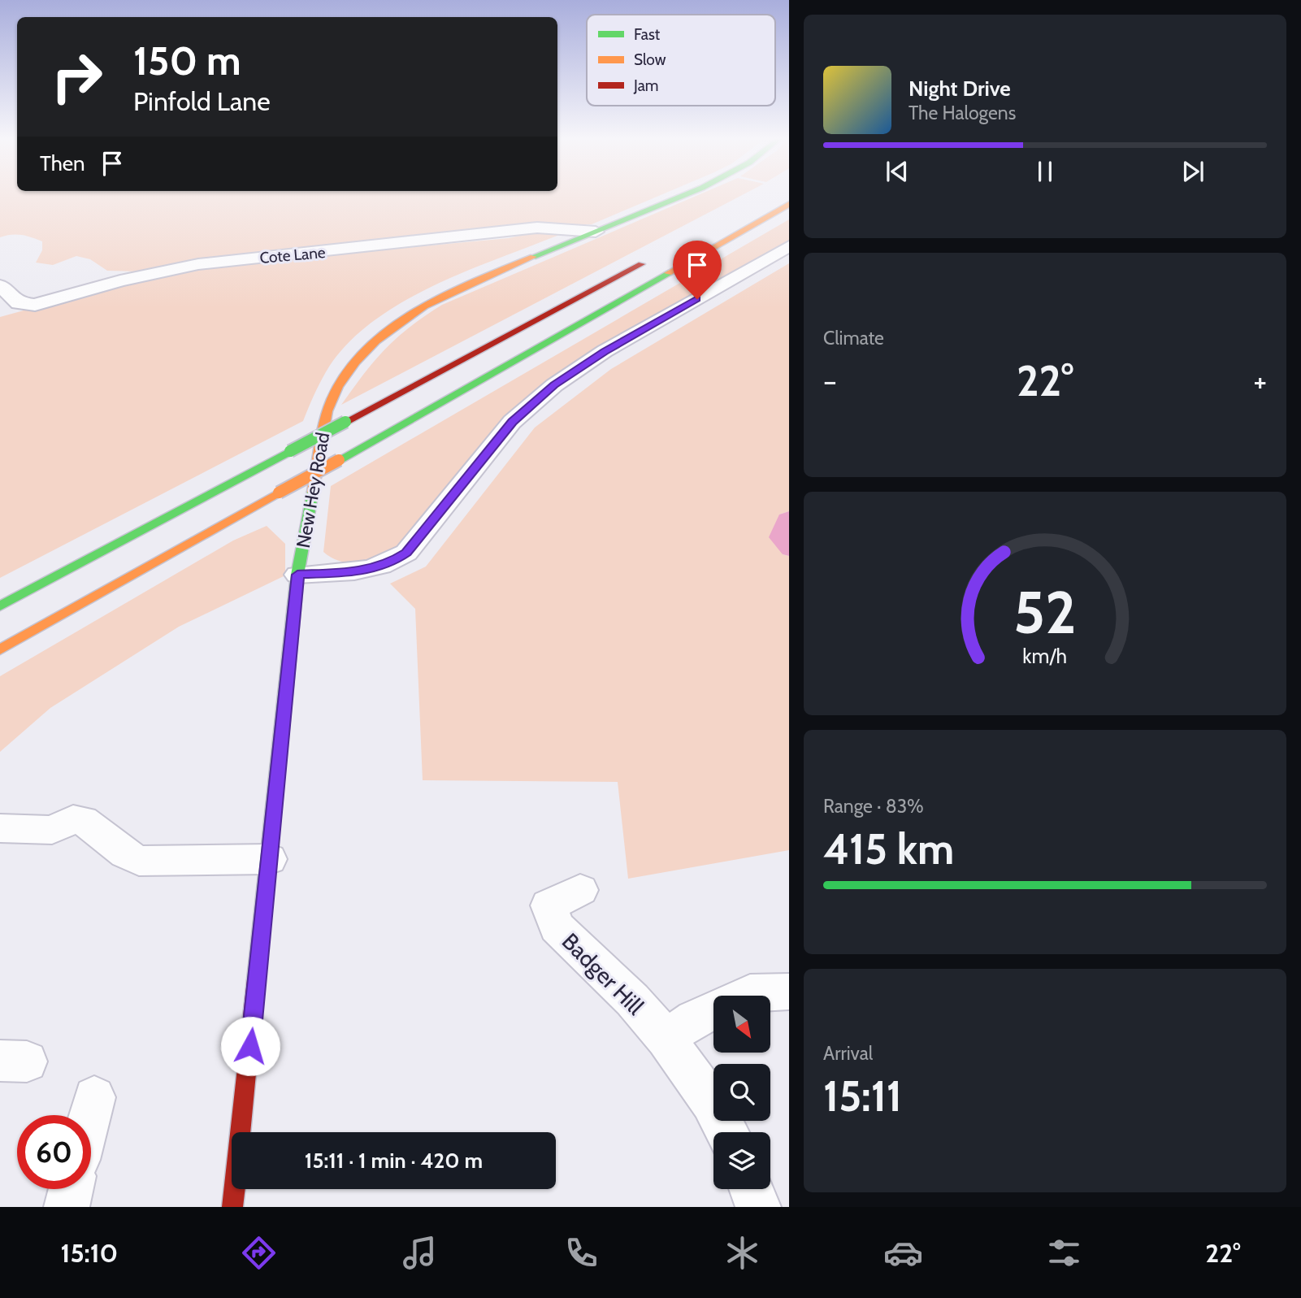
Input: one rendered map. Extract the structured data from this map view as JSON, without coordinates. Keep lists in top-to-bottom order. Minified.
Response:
{"streets":{"main road":["New Hey Road"],"street":["Cote Lane","Badger Hill"]},"crossings":[["Cote Lane","New Hey Road"]],"legend":["Fast","Slow","Jam"],"north":"bottom right","page":{"turn":["150 m","Pinfold Lane"],"song":["Night Drive","The Halogens"],"then":"Then","tile":["Climate",["Range · 83%","415 km"],["Arrival","15:11"]],"heat":["−","22°","+"],"limit":"60","trip":"15:11 · 1 min · 420 m","tabs":["15:10","22°"],"gauge":["52","km/h"]}}
